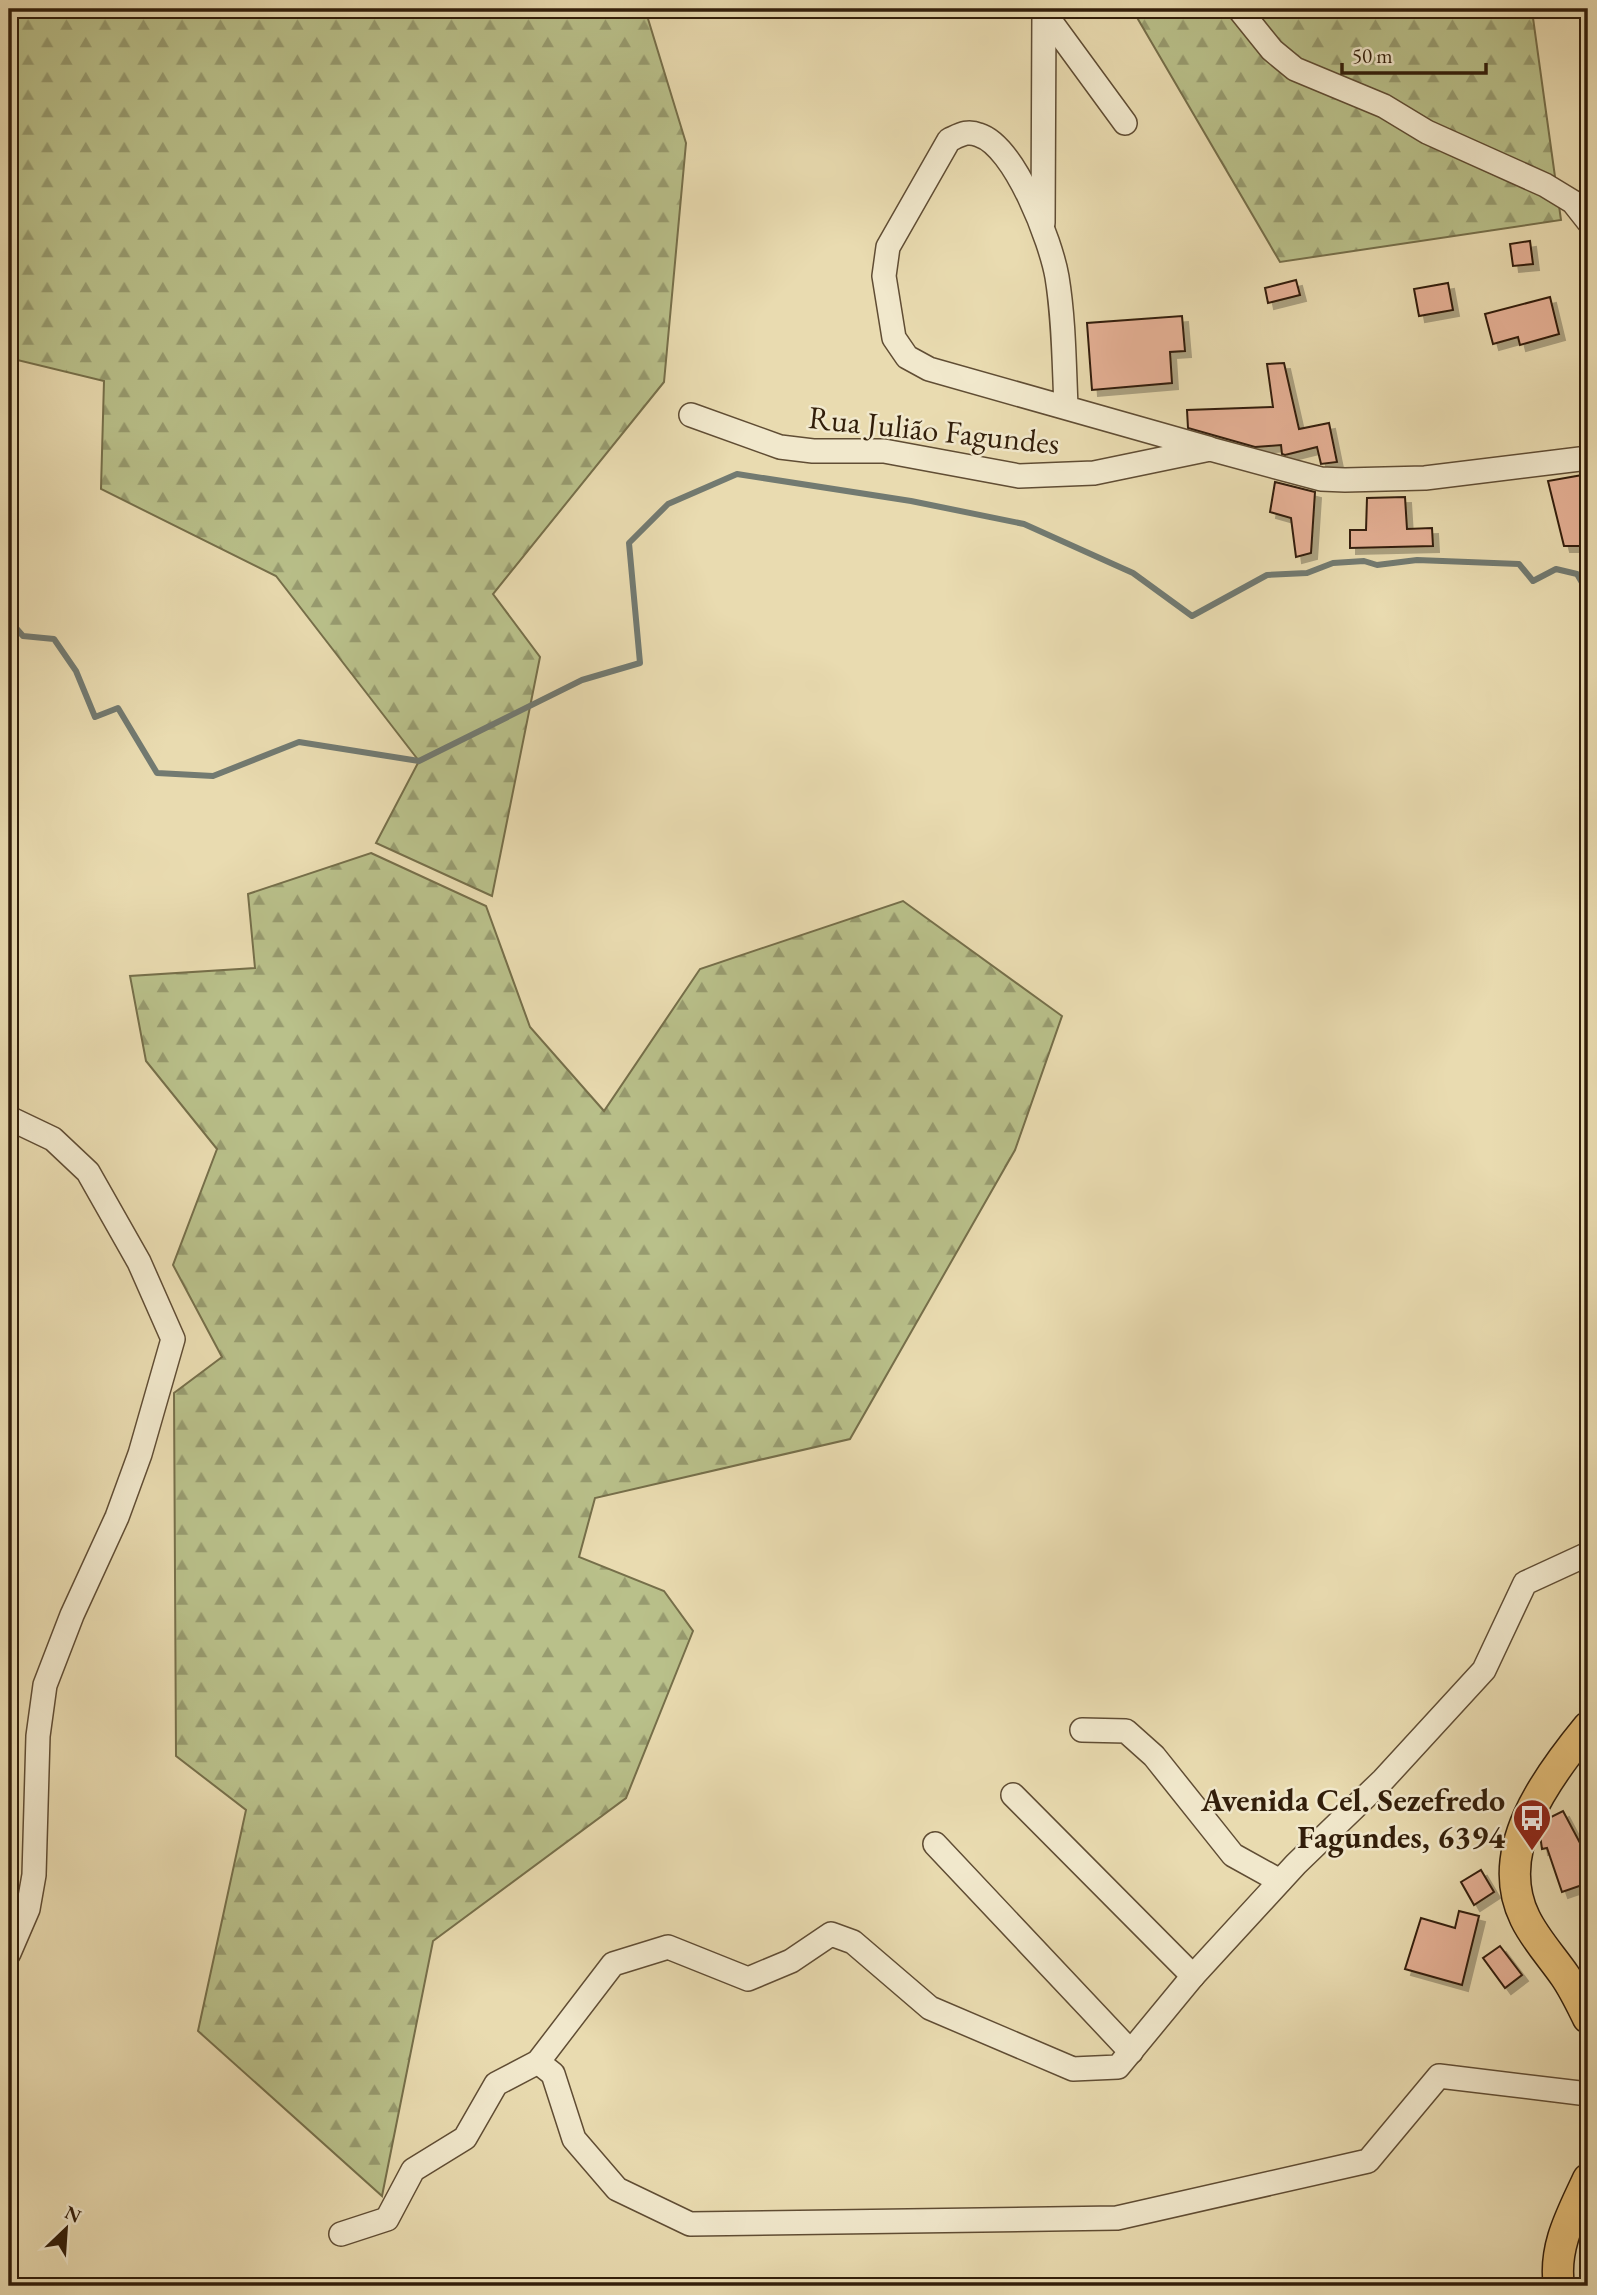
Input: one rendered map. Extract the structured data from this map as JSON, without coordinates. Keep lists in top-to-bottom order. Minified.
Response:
{"streets":{"street":["Rua Julião Fagundes"]},"places":{"bus stop":["Avenida Cel. Sezefredo Fagundes, 6394"]},"scale_bar":"50 m","north":"top right"}
